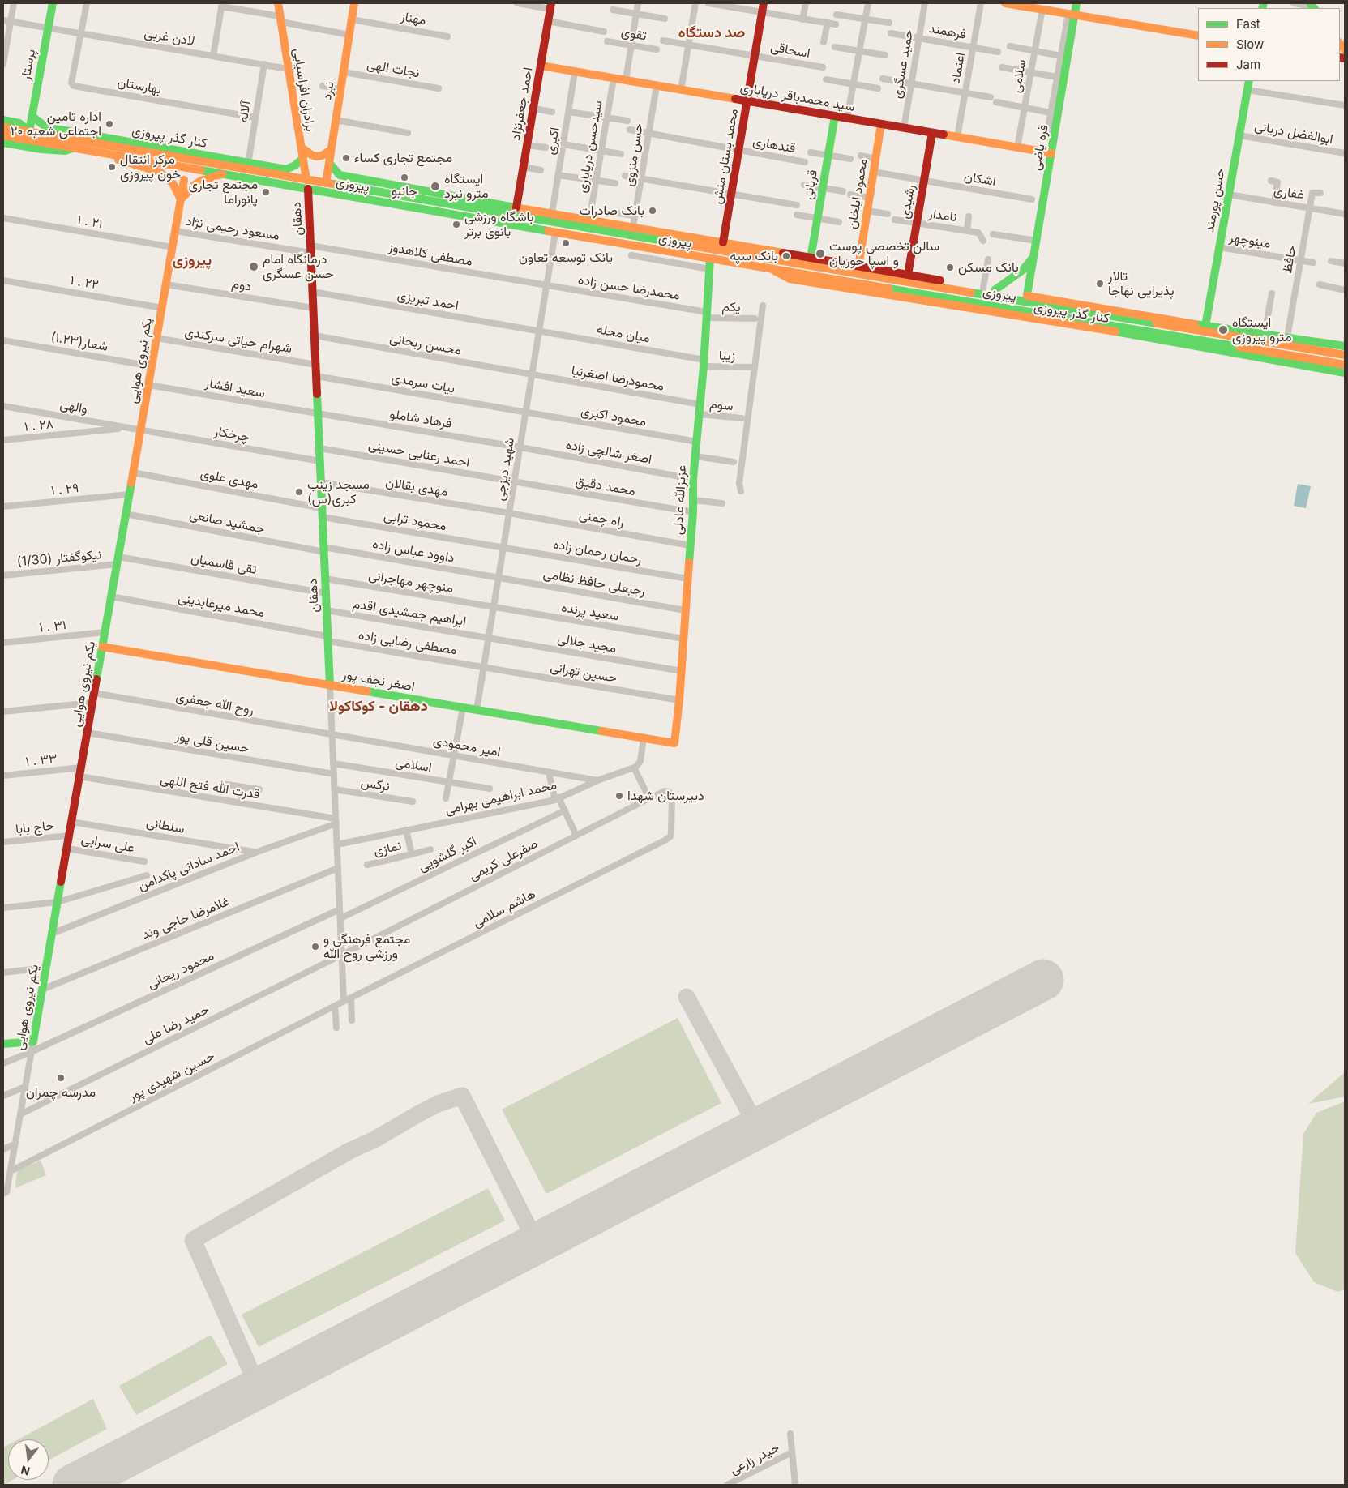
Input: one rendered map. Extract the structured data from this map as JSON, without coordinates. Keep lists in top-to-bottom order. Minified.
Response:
{"streets":{"main road":["پرستار","برادران افراسیابی","نبرد","سید محمدباقر دریاباری","احمد جعفرنژاد","کنار گذر پیروزی","قره یاضی","محمد بستان منش","پیروزی","قربانی","محمود ایلخان","حسن پورمند","رشیدی","دهقان","یکم نیروی هوایی","عزیزالله عادلی","اصغر نجف پور"],"street":["مهناز","فرهمند","تقوی","لادن غربی","اسحاقی","حمید عسگری","اعتماد","نجات الهی","سلامی","بهارستان","آلاله","ابوالفضل دریانی","اکبری","قندهاری","سیدحسن دریاباری","حسن منزوی","اشکان","غفاری","نامدار","۱ . ۲۱","مسعود رحیمی نژاد","مینوچهر","مصطفی کلاهدوز","حافظ","۱ . ۲۲","دوم","محمدرضا حسن زاده","احمد تبریزی","یکم","میان محله","شهرام حیاتی سرکندی","شعار(۱.۲۳)","محسن ریحانی","زیبا","محمودرضا اصغرنیا","بیات سرمدی","سعید افشار","سوم","والهی","محمود اکبری","فرهاد شاملو","۱ . ۲۸","چرخکار","اصغر شالچی زاده","احمد رعنایی حسینی","شهید دیزجی","مهدی علوی","محمد دقیق","مهدی بقالان","۱ . ۲۹","راه چمنی","محمود ترابی","جمشید صانعی","داوود عباس زاده","رحمان رحمان زاده","نیکوگفتار (1/30)","تقی قاسمیان","منوچهر مهاجرانی","رجبعلی حافظ نظامی","محمد میرعابدینی","سعید پرنده","ابراهیم جمشیدی اقدم","۱ . ۳۱","مصطفی رضایی زاده","مجید جلالی","حسین تهرانی","روح الله جعفری","حسین قلی پور","امیر محمودی","۱ . ۳۳","اسلامی","نرگس","قدرت الله فتح اللهی","محمد ابراهیمی بهرامی","سلطانی","حاج بابا","علی سرابی","نمازی","اکبر گلشویی","صفرعلی کریمی","احمد ساداتی پاکدامن","هاشم سلامی","غلامرضا حاجی وند","محمود ریحانی","حمید رضا علی","حسین شهیدی پور","حیدر زارعی"]},"crossings":[["مهناز","نبرد"],["فرهمند","حمید عسگری"],["فرهمند","اعتماد"],["لادن غربی","پرستار"],["لادن غربی","بهارستان"],["لادن غربی","برادران افراسیابی"],["لادن غربی","آلاله"],["اسحاقی","محمد بستان منش"],["حمید عسگری","سید محمدباقر دریاباری"],["پرستار","کنار گذر پیروزی"],["پرستار","پیروزی"],["اعتماد","سید محمدباقر دریاباری"],["نجات الهی","نبرد"],["سلامی","سید محمدباقر دریاباری"],["بهارستان","آلاله"],["برادران افراسیابی","کنار گذر پیروزی"],["برادران افراسیابی","پیروزی"],["برادران افراسیابی","دهقان"],["نبرد","پیروزی"],["سید محمدباقر دریاباری","احمد جعفرنژاد"],["سید محمدباقر دریاباری","اکبری"],["سید محمدباقر دریاباری","سیدحسن دریاباری"],["سید محمدباقر دریاباری","قره یاضی"],["سید محمدباقر دریاباری","حسن منزوی"],["سید محمدباقر دریاباری","محمد بستان منش"],["سید محمدباقر دریاباری","قربانی"],["سید محمدباقر دریاباری","محمود ایلخان"],["سید محمدباقر دریاباری","رشیدی"],["احمد جعفرنژاد","پیروزی"],["آلاله","کنار گذر پیروزی"],["ابوالفضل دریانی","حسن پورمند"],["کنار گذر پیروزی","پیروزی"],["قندهاری","حسن منزوی"],["قندهاری","محمد بستان منش"],["قره یاضی","پیروزی"],["اشکان","محمود ایلخان"],["اشکان","رشیدی"],["پیروزی","حسن پورمند"],["پیروزی","دهقان"],["پیروزی","حافظ"],["پیروزی","شهید دیزجی"],["پیروزی","عزیزالله عادلی"],["غفاری","حسن پورمند"],["غفاری","حافظ"],["حسن پورمند","مینوچهر"],["رشیدی","نامدار"],["دهقان","مسعود رحیمی نژاد"],["دهقان","مصطفی کلاهدوز"],["دهقان","دوم"],["دهقان","احمد تبریزی"],["دهقان","شهرام حیاتی سرکندی"],["دهقان","محسن ریحانی"],["دهقان","بیات سرمدی"],["دهقان","سعید افشار"],["دهقان","فرهاد شاملو"],["دهقان","چرخکار"],["دهقان","احمد رعنایی حسینی"],["دهقان","مهدی علوی"],["دهقان","مهدی بقالان"],["دهقان","محمود ترابی"],["دهقان","جمشید صانعی"],["دهقان","داوود عباس زاده"],["دهقان","تقی قاسمیان"],["دهقان","منوچهر مهاجرانی"],["دهقان","محمد میرعابدینی"],["دهقان","ابراهیم جمشیدی اقدم"],["دهقان","مصطفی رضایی زاده"],["دهقان","اصغر نجف پور"],["دهقان","روح الله جعفری"],["دهقان","حسین قلی پور"],["دهقان","امیر محمودی"],["دهقان","اسلامی"],["دهقان","نرگس"],["دهقان","قدرت الله فتح اللهی"],["دهقان","محمد ابراهیمی بهرامی"],["دهقان","اکبر گلشویی"],["دهقان","صفرعلی کریمی"],["دهقان","احمد ساداتی پاکدامن"],["دهقان","هاشم سلامی"],["دهقان","غلامرضا حاجی وند"],["دهقان","محمود ریحانی"],["دهقان","حمید رضا علی"],["دهقان","حسین شهیدی پور"],["۱ . ۲۱","یکم نیروی هوایی"],["مسعود رحیمی نژاد","مصطفی کلاهدوز"],["مسعود رحیمی نژاد","یکم نیروی هوایی"],["مینوچهر","حافظ"],["مصطفی کلاهدوز","محمدرضا حسن زاده"],["مصطفی کلاهدوز","شهید دیزجی"],["۱ . ۲۲","یکم نیروی هوایی"],["دوم","یکم نیروی هوایی"],["محمدرضا حسن زاده","یکم"],["محمدرضا حسن زاده","شهید دیزجی"],["محمدرضا حسن زاده","عزیزالله عادلی"],["احمد تبریزی","میان محله"],["احمد تبریزی","شهید دیزجی"],["یکم","عزیزالله عادلی"],["میان محله","زیبا"],["میان محله","شهید دیزجی"],["میان محله","عزیزالله عادلی"],["شهرام حیاتی سرکندی","یکم نیروی هوایی"],["شعار(۱.۲۳)","یکم نیروی هوایی"],["محسن ریحانی","محمودرضا اصغرنیا"],["محسن ریحانی","شهید دیزجی"],["زیبا","عزیزالله عادلی"],["یکم نیروی هوایی","سعید افشار"],["یکم نیروی هوایی","والهی"],["یکم نیروی هوایی","چرخکار"],["یکم نیروی هوایی","مهدی علوی"],["یکم نیروی هوایی","۱ . ۲۹"],["یکم نیروی هوایی","جمشید صانعی"],["یکم نیروی هوایی","نیکوگفتار (1/30)"],["یکم نیروی هوایی","تقی قاسمیان"],["یکم نیروی هوایی","محمد میرعابدینی"],["یکم نیروی هوایی","۱ . ۳۱"],["یکم نیروی هوایی","اصغر نجف پور"],["یکم نیروی هوایی","روح الله جعفری"],["یکم نیروی هوایی","حسین قلی پور"],["یکم نیروی هوایی","۱ . ۳۳"],["یکم نیروی هوایی","قدرت الله فتح اللهی"],["یکم نیروی هوایی","سلطانی"],["یکم نیروی هوایی","حاج بابا"],["یکم نیروی هوایی","علی سرابی"],["یکم نیروی هوایی","احمد ساداتی پاکدامن"],["یکم نیروی هوایی","غلامرضا حاجی وند"],["یکم نیروی هوایی","محمود ریحانی"],["یکم نیروی هوایی","حمید رضا علی"],["یکم نیروی هوایی","حسین شهیدی پور"],["محمودرضا اصغرنیا","شهید دیزجی"],["محمودرضا اصغرنیا","عزیزالله عادلی"],["بیات سرمدی","محمود اکبری"],["بیات سرمدی","شهید دیزجی"],["سعید افشار","فرهاد شاملو"],["سوم","عزیزالله عادلی"],["والهی","۱ . ۲۸"],["والهی","چرخکار"],["محمود اکبری","شهید دیزجی"],["محمود اکبری","عزیزالله عادلی"],["فرهاد شاملو","اصغر شالچی زاده"],["فرهاد شاملو","شهید دیزجی"],["اصغر شالچی زاده","شهید دیزجی"],["اصغر شالچی زاده","عزیزالله عادلی"],["احمد رعنایی حسینی","شهید دیزجی"],["احمد رعنایی حسینی","محمد دقیق"],["شهید دیزجی","محمد دقیق"],["شهید دیزجی","مهدی بقالان"],["شهید دیزجی","راه چمنی"],["شهید دیزجی","محمود ترابی"],["شهید دیزجی","داوود عباس زاده"],["شهید دیزجی","رحمان رحمان زاده"],["شهید دیزجی","منوچهر مهاجرانی"],["شهید دیزجی","رجبعلی حافظ نظامی"],["شهید دیزجی","سعید پرنده"],["شهید دیزجی","ابراهیم جمشیدی اقدم"],["شهید دیزجی","مصطفی رضایی زاده"],["شهید دیزجی","مجید جلالی"],["شهید دیزجی","حسین تهرانی"],["شهید دیزجی","اصغر نجف پور"],["محمد دقیق","عزیزالله عادلی"],["مهدی بقالان","راه چمنی"],["عزیزالله عادلی","راه چمنی"],["عزیزالله عادلی","رحمان رحمان زاده"],["عزیزالله عادلی","رجبعلی حافظ نظامی"],["عزیزالله عادلی","سعید پرنده"],["عزیزالله عادلی","مجید جلالی"],["عزیزالله عادلی","حسین تهرانی"],["عزیزالله عادلی","اصغر نجف پور"],["محمود ترابی","رحمان رحمان زاده"],["جمشید صانعی","داوود عباس زاده"],["داوود عباس زاده","رجبعلی حافظ نظامی"],["نیکوگفتار (1/30)","تقی قاسمیان"],["منوچهر مهاجرانی","سعید پرنده"],["محمد میرعابدینی","مصطفی رضایی زاده"],["ابراهیم جمشیدی اقدم","مجید جلالی"],["مصطفی رضایی زاده","حسین تهرانی"],["روح الله جعفری","امیر محمودی"],["امیر محمودی","محمد ابراهیمی بهرامی"],["قدرت الله فتح اللهی","احمد ساداتی پاکدامن"],["محمد ابراهیمی بهرامی","نمازی"],["سلطانی","احمد ساداتی پاکدامن"],["صفرعلی کریمی","هاشم سلامی"],["صفرعلی کریمی","حمید رضا علی"],["هاشم سلامی","حسین شهیدی پور"]],"districts":["صد دستگاه","پیروزی","دهقان - کوکاکولا"],"places":["اداره تامین اجتماعی شعبه ۲۰","مجتمع تجاری کساء","مرکز انتقال خون پیروزی","جانبو","ایستگاه مترو نبرد","مجتمع تجاری پانوراما","بانک صادرات","باشگاه ورزشی بانوی برتر","بانک توسعه تعاون","سالن تخصصی پوست و اسپا حوریان","بانک سپه","درمانگاه امام حسن عسگری","بانک مسکن","تالار پذیرایی نهاجا","ایستگاه مترو پیروزی","مسجد زینب کبری(س)","دبیرستان شهدا","مجتمع فرهنگی و ورزشی روح الله","مدرسه چمران"],"legend":["Fast","Slow","Jam"],"north":"bottom"}
